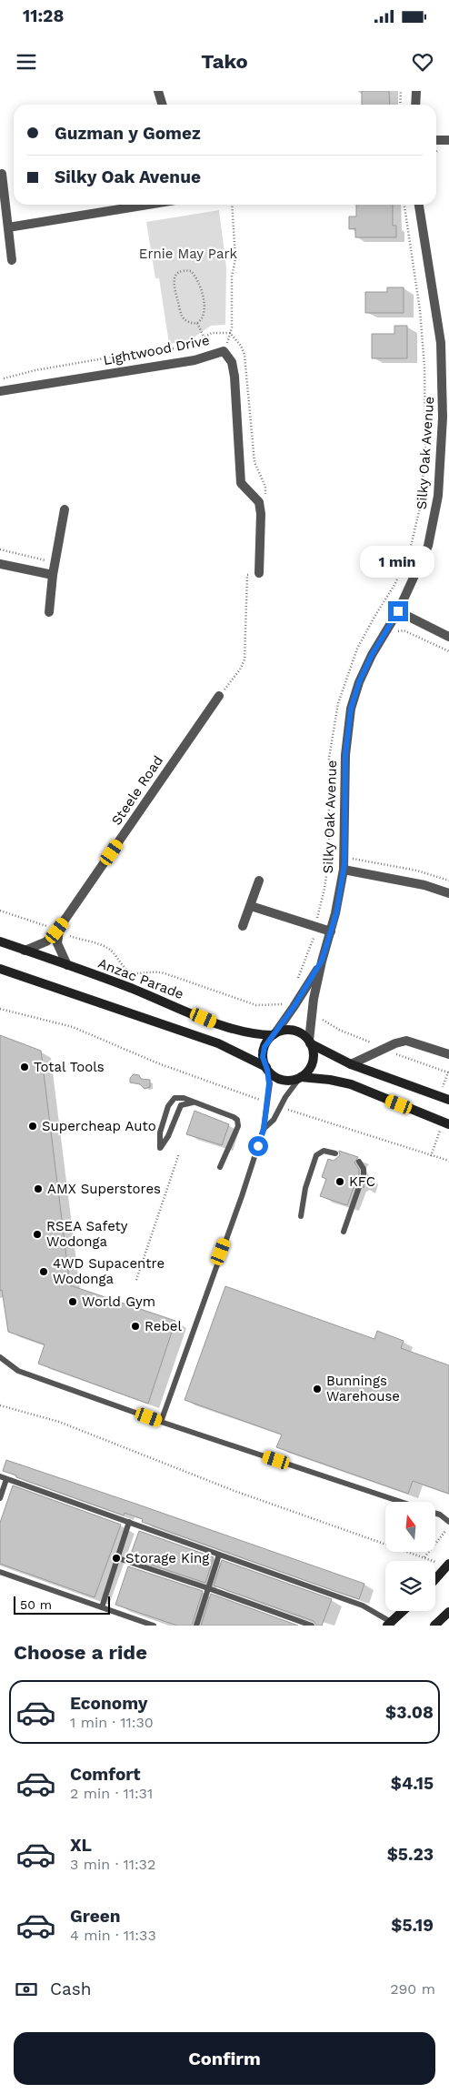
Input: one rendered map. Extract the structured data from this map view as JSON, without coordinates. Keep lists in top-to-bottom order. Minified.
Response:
{"streets":{"main road":["Anzac Parade"],"street":["Lightwood Drive","Silky Oak Avenue","Steele Road"]},"crossings":[["Silky Oak Avenue","Anzac Parade"],["Steele Road","Anzac Parade"]],"parks":["Ernie May Park"],"places":["Total Tools","Supercheap Auto","KFC","AMX Superstores","RSEA Safety Wodonga","4WD Supacentre Wodonga","World Gym","Rebel","Bunnings Warehouse","Storage King"],"scale_bar":"50 m","north":"top","page":{"status":"11:28","header":"Tako","banner":["Guzman y Gomez","Silky Oak Avenue"],"bubble":"1 min","scale":"50 m","heading":"Choose a ride","list":[{"name":"Economy","note":"1 min · 11:30","value":"$3.08"},{"name":"Comfort","note":"2 min · 11:31","value":"$4.15"},{"name":"XL","note":"3 min · 11:32","value":"$5.23"},{"name":"Green","note":"4 min · 11:33","value":"$5.19"}],"pay":["Cash","290 m"],"buttons":"Confirm"}}
